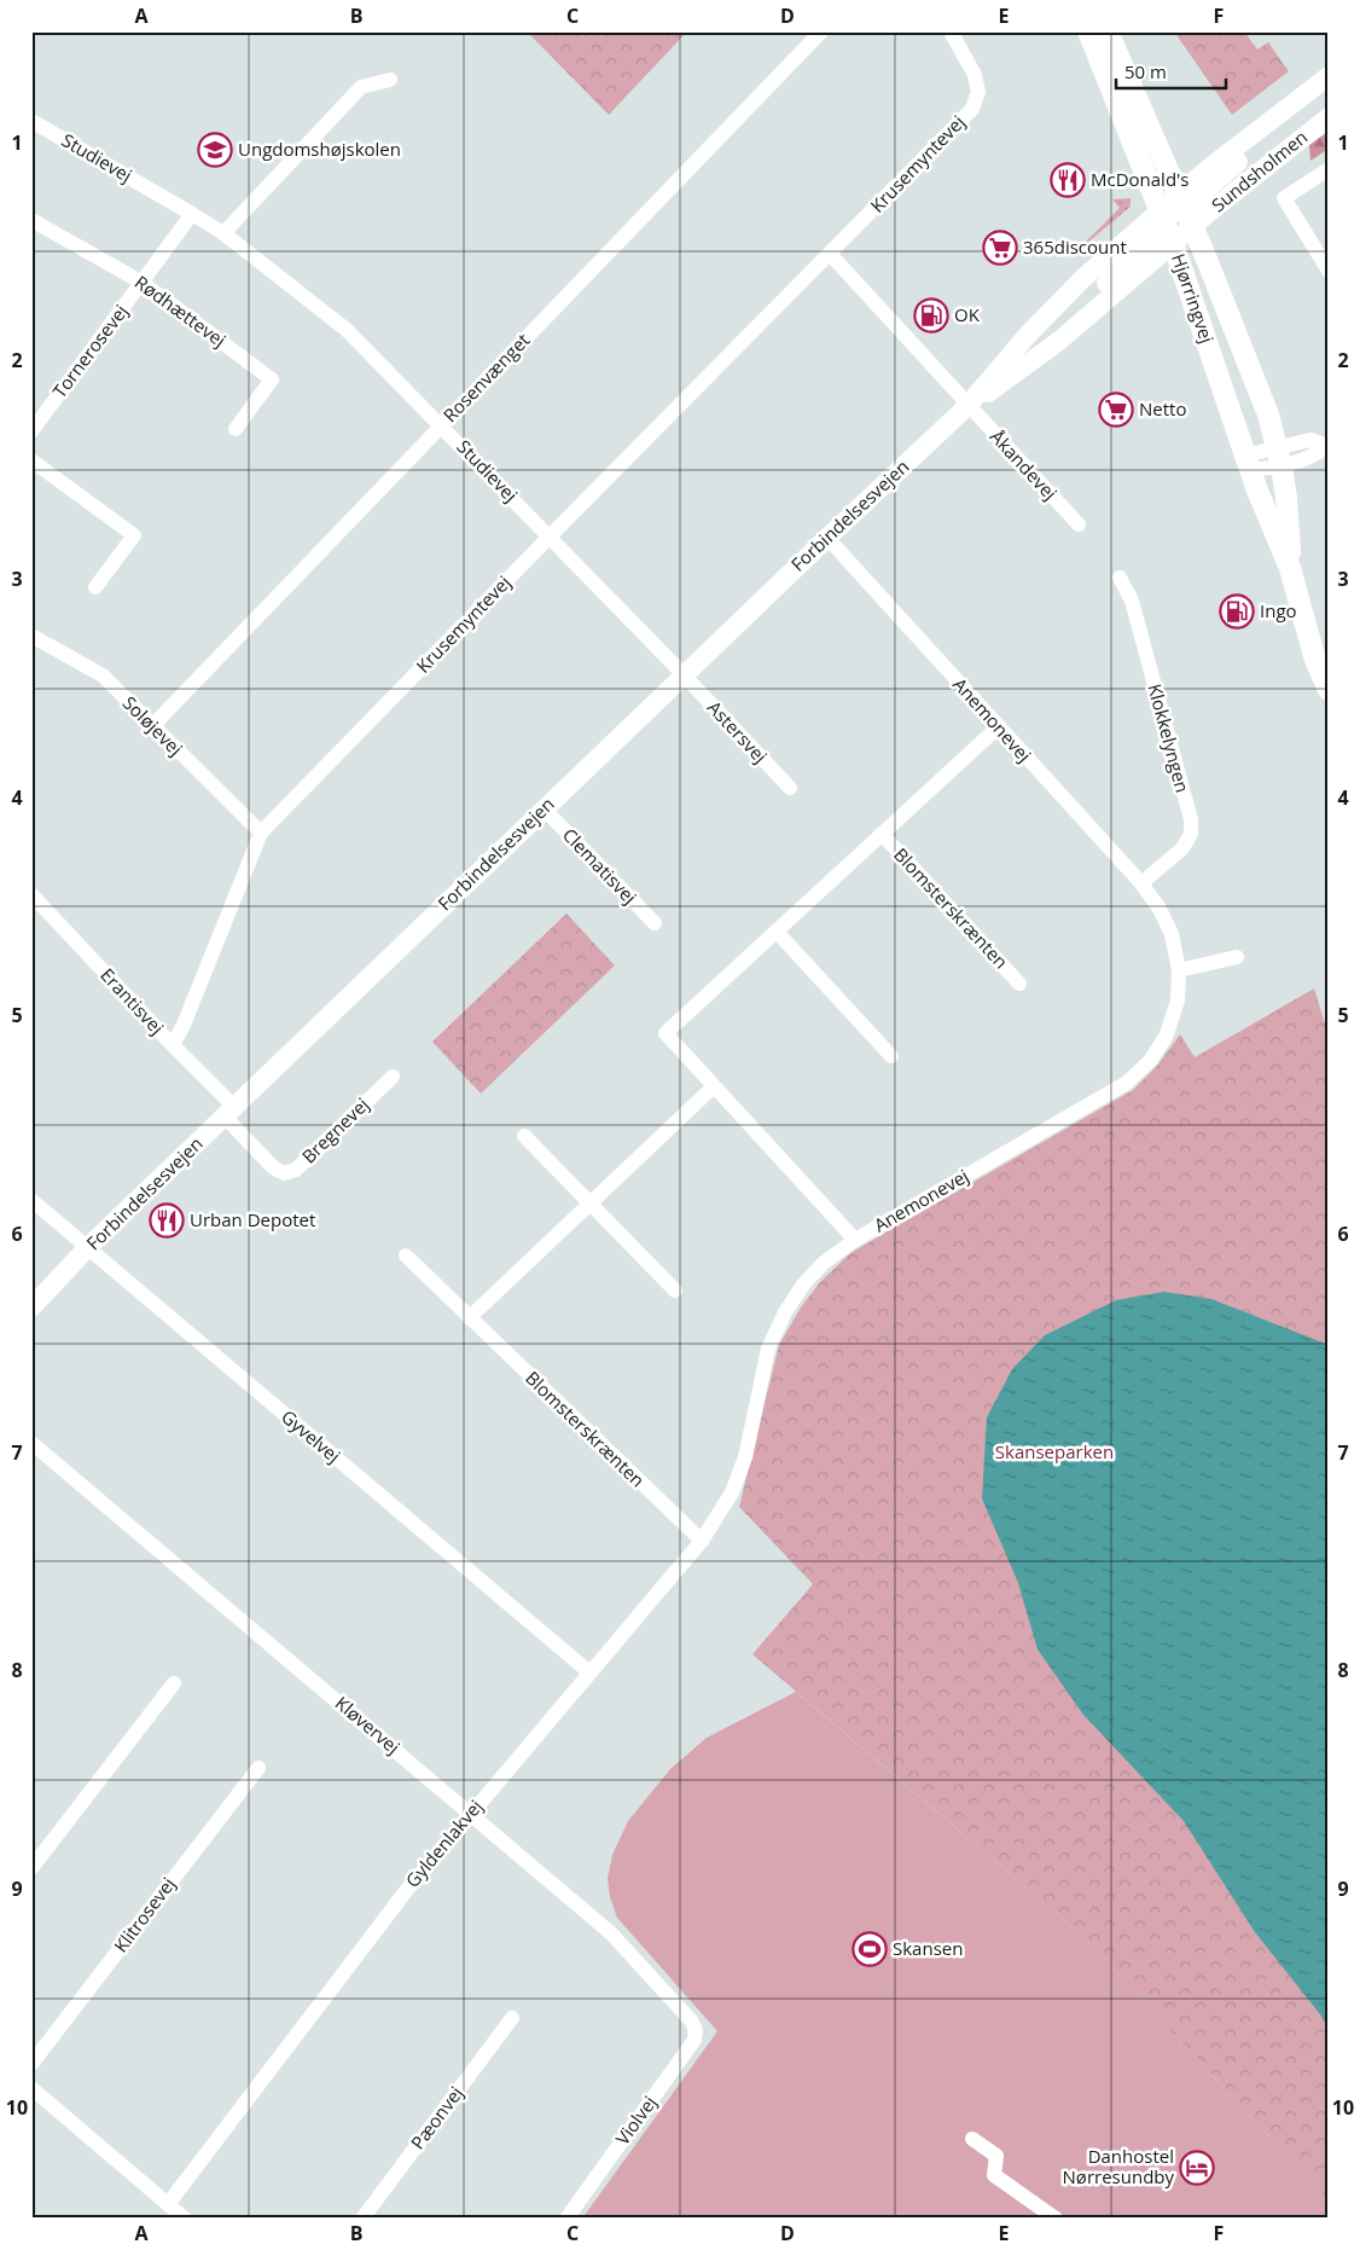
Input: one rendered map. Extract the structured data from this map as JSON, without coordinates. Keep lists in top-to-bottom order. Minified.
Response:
{"streets":{"main road":["Hjørringvej"],"street":["Studievej","Krusemyntevej","Sundsholmen","Rødhættevej","Tornerosevej","Rosenvænget","Åkandevej","Forbindelsesvejen","Anemonevej","Soløjevej","Astersvej","Klokkelyngen","Clematisvej","Blomsterskrænten","Erantisvej","Bregnevej","Gyvelvej","Kløvervej","Gyldenlakvej","Klitrosevej","Pæonvej","Violvej"]},"crossings":[["Studievej","Krusemyntevej"],["Studievej","Tornerosevej"],["Studievej","Rosenvænget"],["Studievej","Forbindelsesvejen"],["Studievej","Astersvej"],["Krusemyntevej","Soløjevej"],["Krusemyntevej","Erantisvej"],["Sundsholmen","Hjørringvej"],["Sundsholmen","Forbindelsesvejen"],["Hjørringvej","Forbindelsesvejen"],["Rødhættevej","Tornerosevej"],["Rosenvænget","Soløjevej"],["Åkandevej","Forbindelsesvejen"],["Forbindelsesvejen","Anemonevej"],["Forbindelsesvejen","Astersvej"],["Forbindelsesvejen","Clematisvej"],["Forbindelsesvejen","Erantisvej"],["Forbindelsesvejen","Bregnevej"],["Forbindelsesvejen","Gyvelvej"],["Anemonevej","Klokkelyngen"],["Anemonevej","Blomsterskrænten"],["Anemonevej","Gyldenlakvej"],["Blomsterskrænten","Gyldenlakvej"],["Erantisvej","Bregnevej"],["Gyvelvej","Gyldenlakvej"],["Kløvervej","Gyldenlakvej"],["Kløvervej","Violvej"]],"parks":["Skanseparken"],"places":{"school or university":["Ungdomshøjskolen"],"restaurant":["McDonald's","Urban Depotet"],"supermarket":["365discount","Netto"],"fuel station":["OK","Ingo"],"sports":["Skansen"],"hotel":["Danhostel Nørresundby"]},"scale_bar":"50 m","grid":{"columns":["A","B","C","D","E","F"],"rows":["1","2","3","4","5","6","7","8","9","10"]}}
